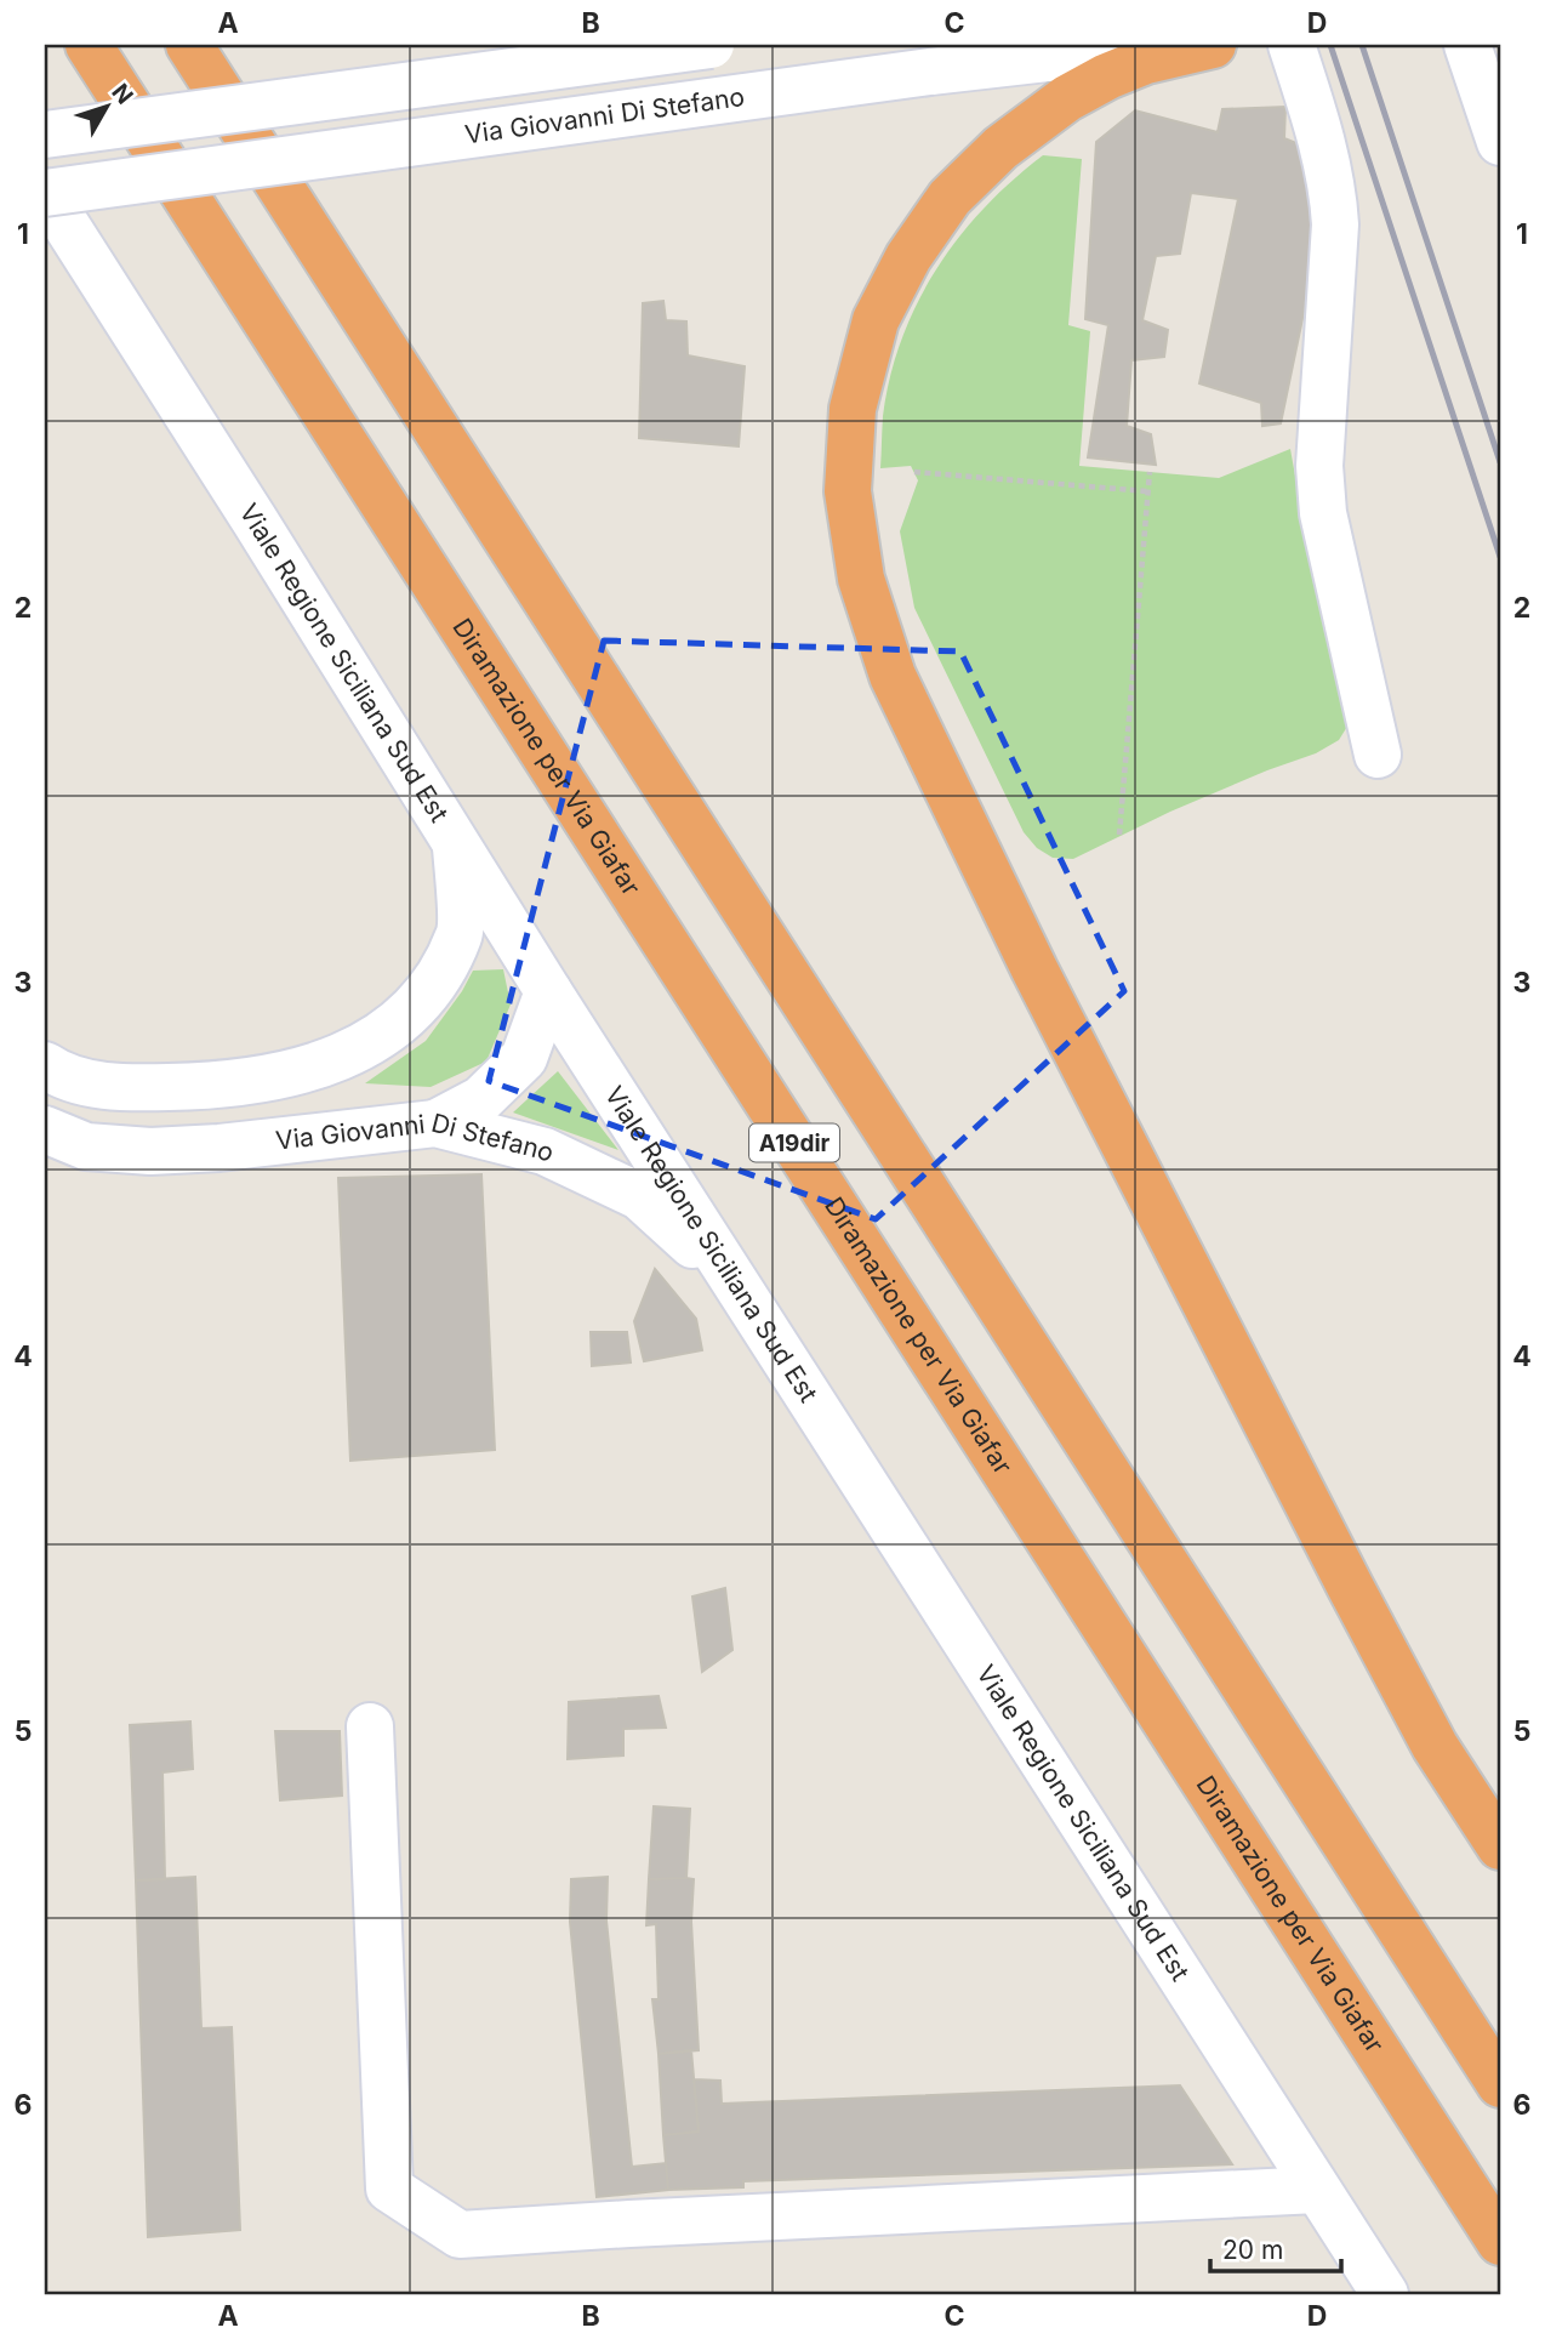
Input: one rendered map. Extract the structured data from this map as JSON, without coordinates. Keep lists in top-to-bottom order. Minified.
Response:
{"streets":{"highway":["Diramazione per Via Giafar","A19dir"],"street":["Via Giovanni Di Stefano","Viale Regione Siciliana Sud Est"]},"crossings":[["Via Giovanni Di Stefano","Viale Regione Siciliana Sud Est"]],"scale_bar":"20 m","north":"top right","grid":{"columns":["A","B","C","D"],"rows":["1","2","3","4","5","6"]}}
